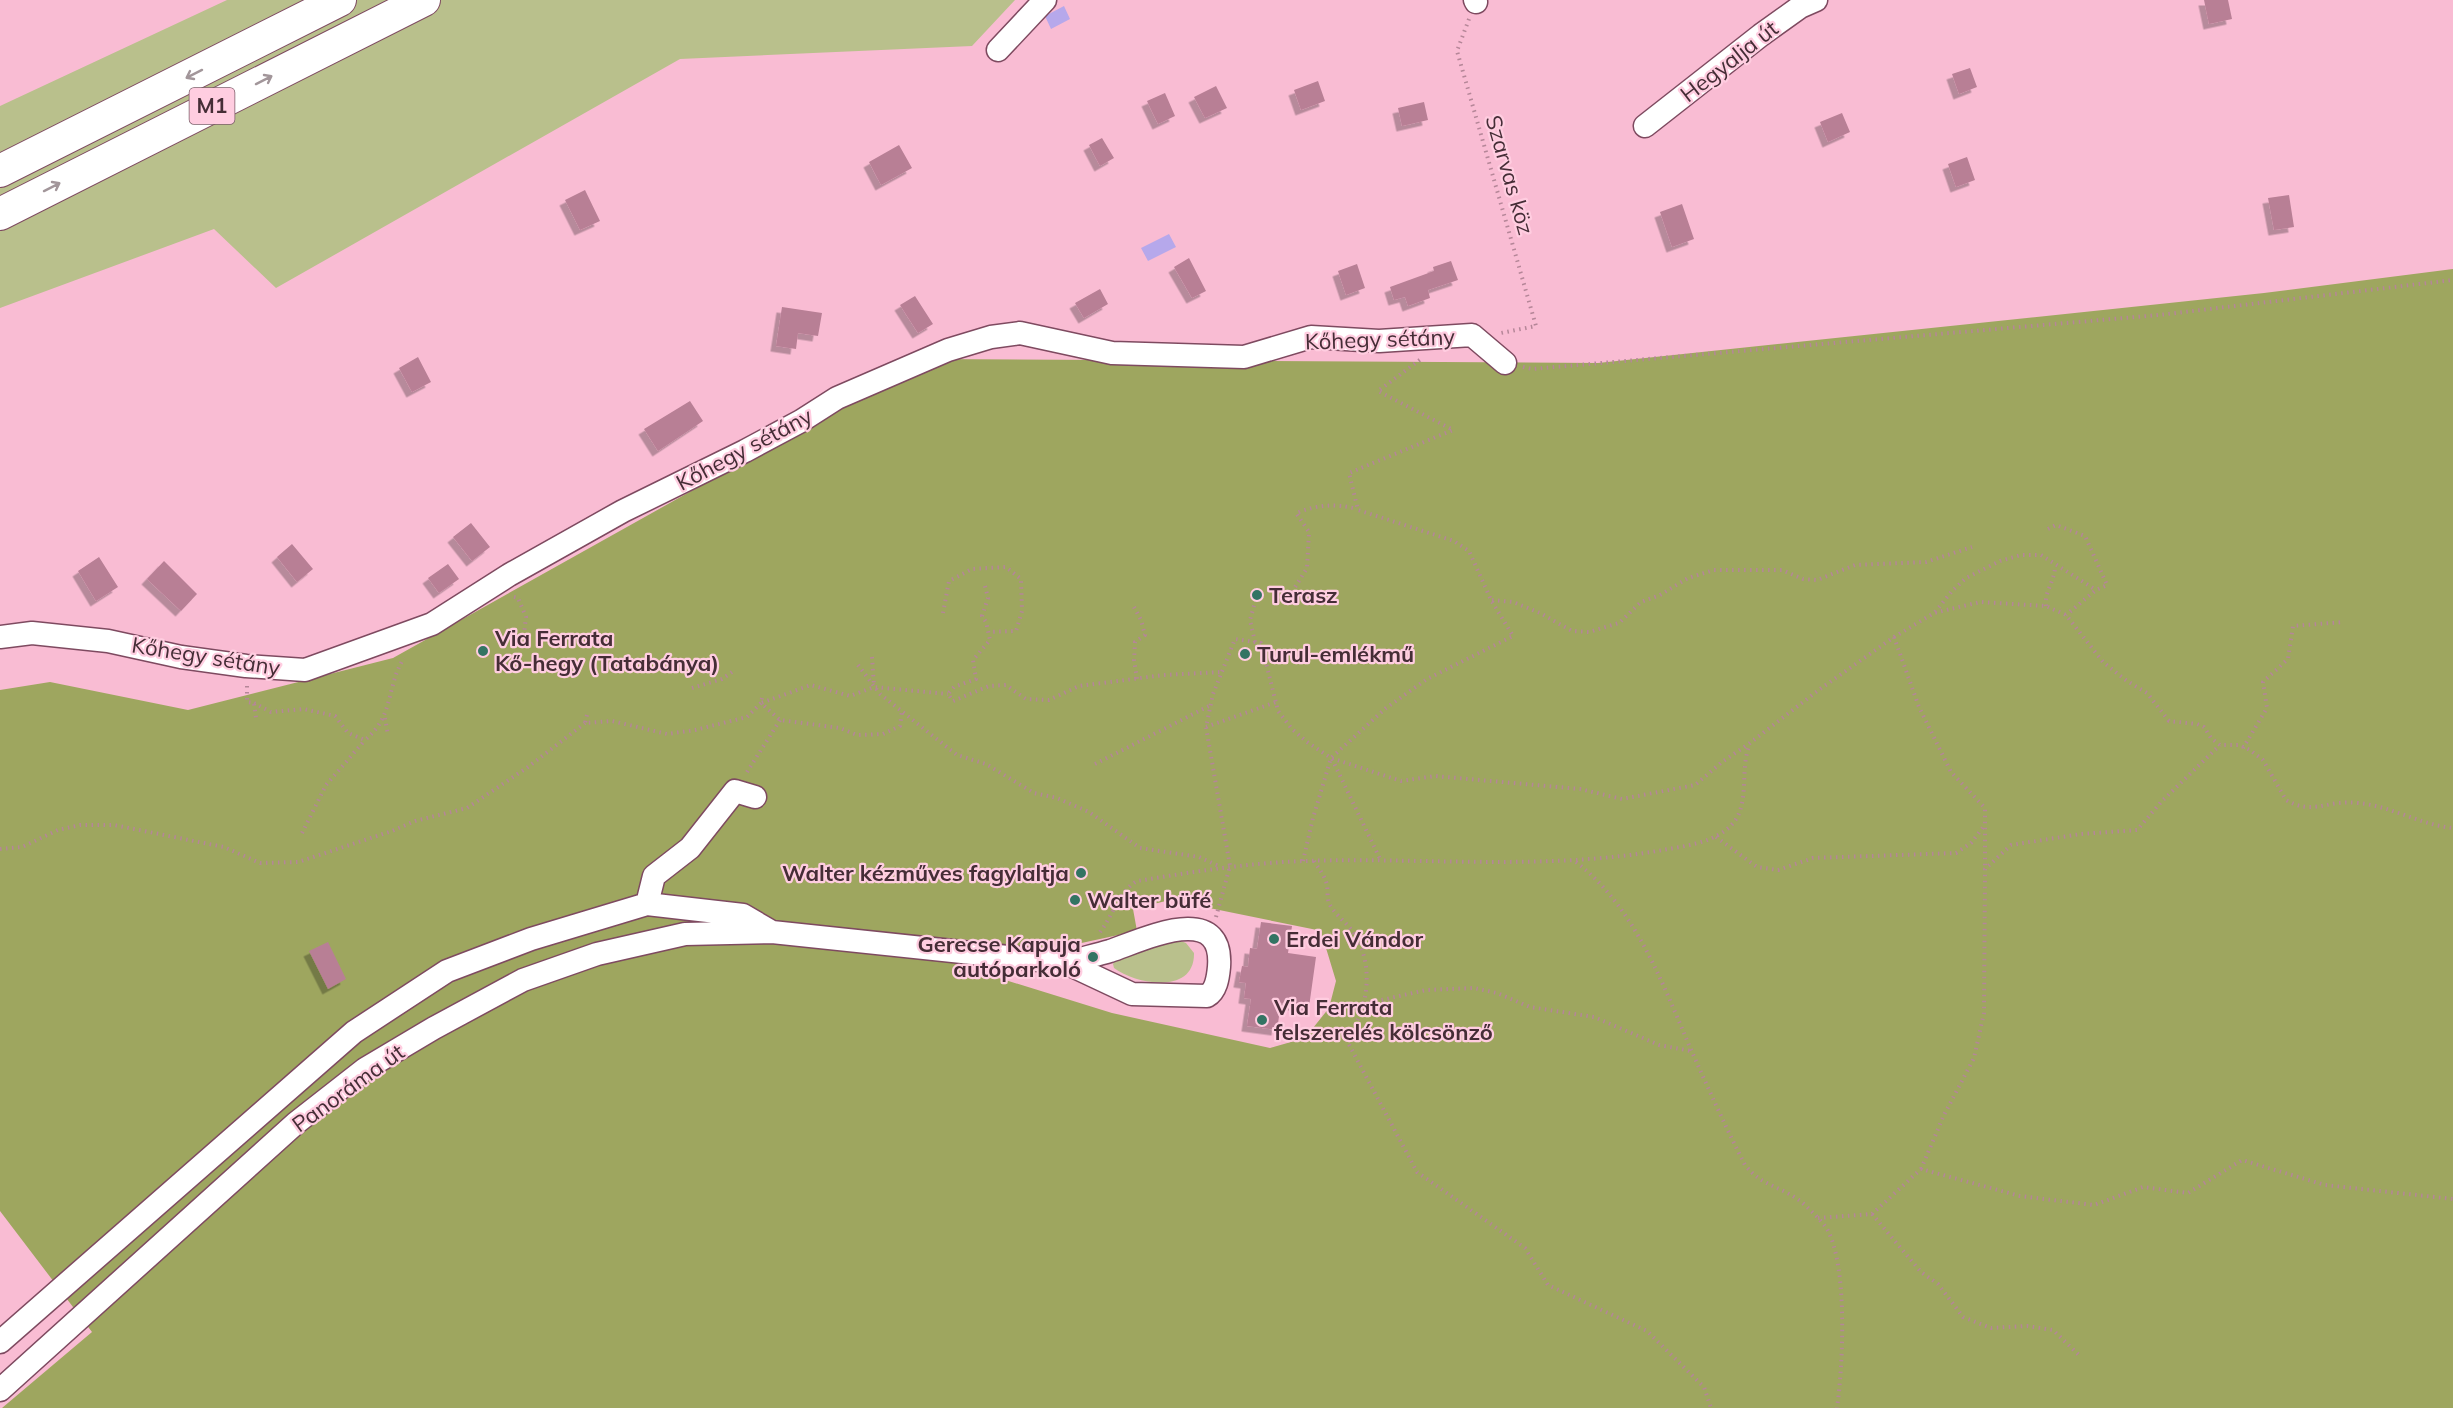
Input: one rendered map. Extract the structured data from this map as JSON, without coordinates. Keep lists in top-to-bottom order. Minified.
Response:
{"streets":{"highway":["M1"],"street":["Hegyalja út","Kőhegy sétány","Panoráma út"],"path":["Szarvas köz"]},"places":["Terasz","Via Ferrata Kő-hegy (Tatabánya)","Turul-emlékmű","Walter kézműves fagylaltja","Walter büfé","Erdei Vándor","Gerecse Kapuja autóparkoló","Via Ferrata felszerelés kölcsönző"]}
